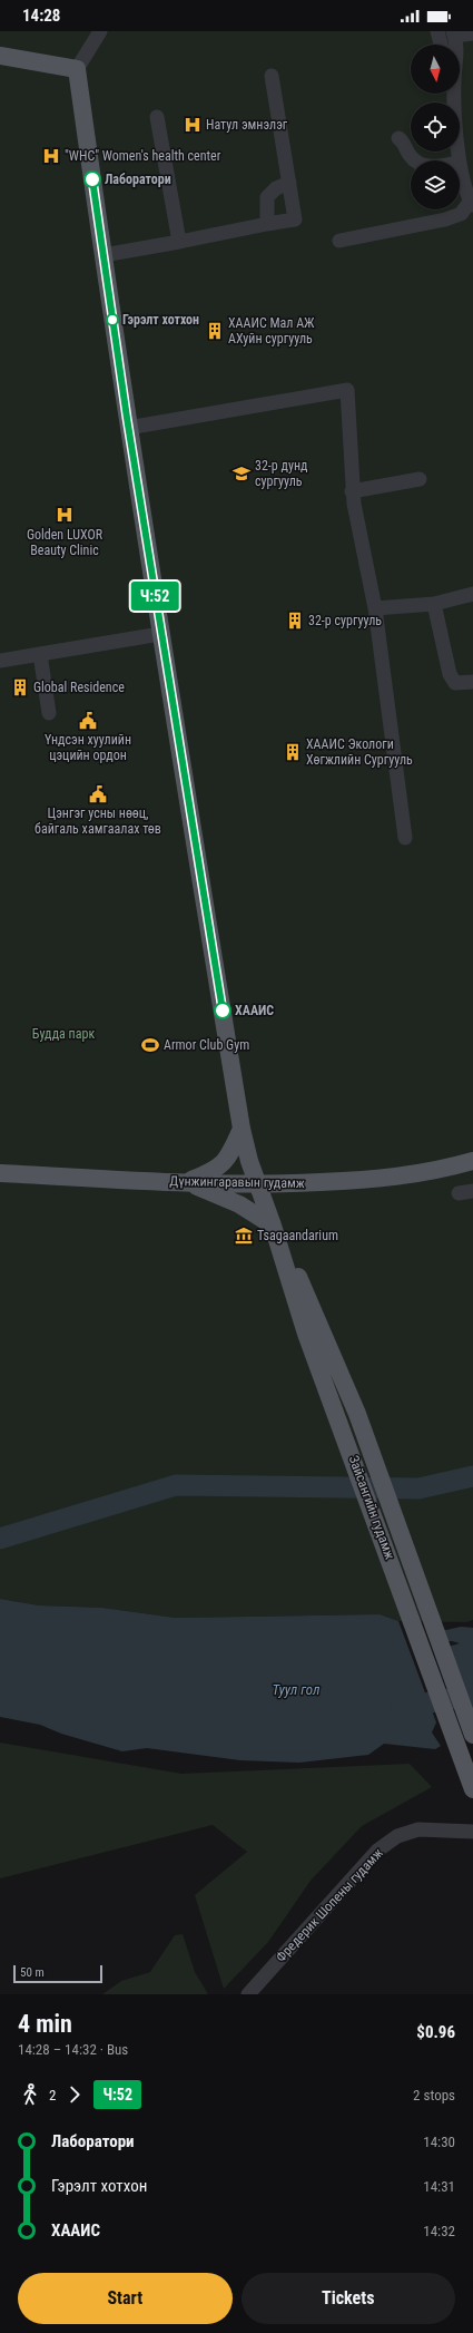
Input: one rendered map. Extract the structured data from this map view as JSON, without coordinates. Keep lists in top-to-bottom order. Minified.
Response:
{"streets":{"main road":["Дүнжингаравын гудамж","Зайсангийн гудамж"],"street":["Фредерик Шопены гудамж"]},"crossings":[["Дүнжингаравын гудамж","Зайсангийн гудамж"]],"water":["Туул гол"],"parks":["Будда парк"],"places":{"hospital":["Натул эмнэлэг","\"WHC\" Women's health center","Golden LUXOR Beauty Clinic"],"other":["Лаборатори","Гэрэлт хотхон","ХААИС"],"building":["ХААИС Мал АЖ АХуйн сургууль","32-р сургууль","Global Residence","ХААИС Экологи Хөгжлийн Сургууль"],"school or university":["32-р дунд сургууль"],"public building":["Үндсэн хуулийн цэцийн ордон","Цэнгэг усны нөөц, байгаль хамгаалах төв"],"sports":["Armor Club Gym"],"museum":["Tsagaandarium"]},"lines":["bus line Ч:52"],"scale_bar":"50 m","north":"bottom","page":{"status":"14:28","on_map":"Ч:52","scale":"50 m","heading":["4 min","14:28 – 14:32 · Bus","$0.96"],"legs":["2","Ч:52","2 stops"],"list":[{"name":"Лаборатори","value":"14:30"},{"name":"Гэрэлт хотхон","value":"14:31"},{"name":"ХААИС","value":"14:32"}],"buttons":["Start","Tickets"]}}
